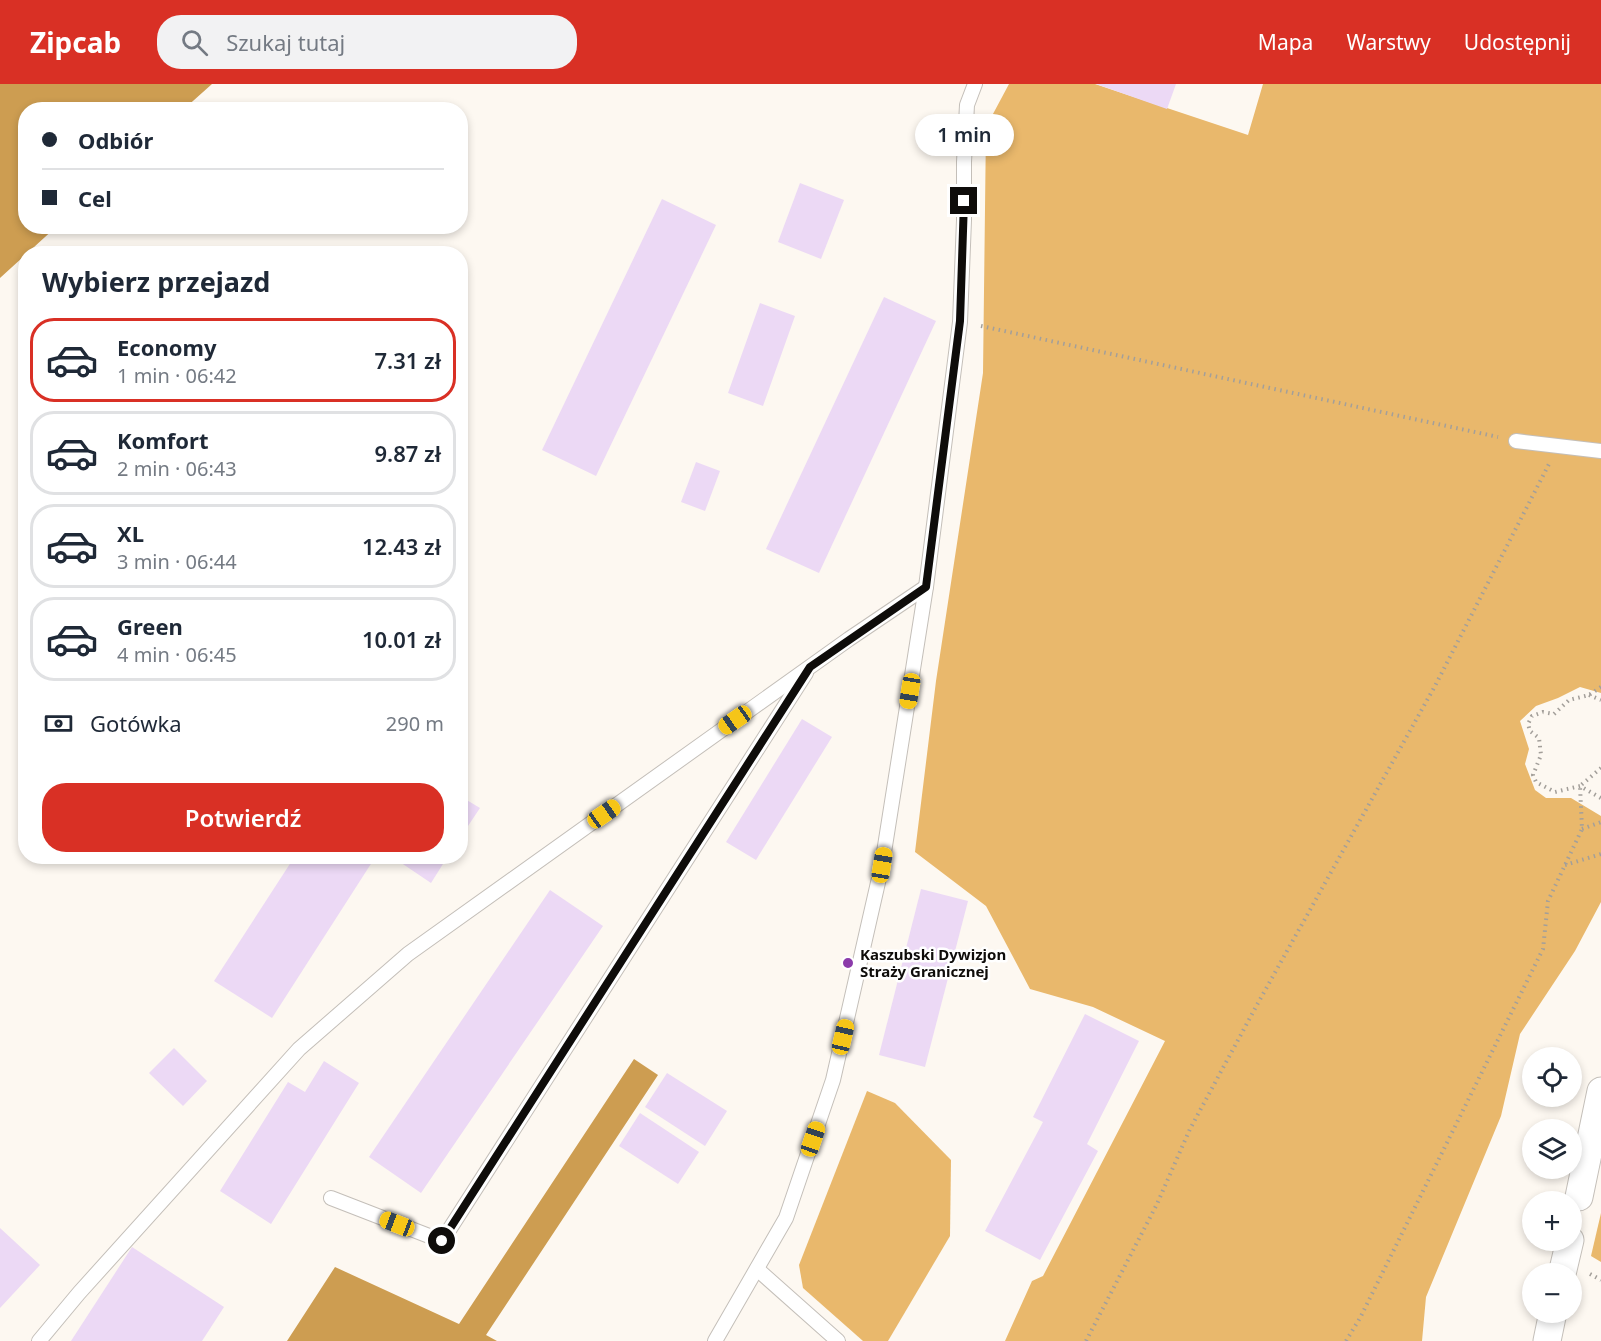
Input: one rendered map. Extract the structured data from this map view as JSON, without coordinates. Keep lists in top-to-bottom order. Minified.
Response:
{"places":["Kaszubski Dywizjon Straży Granicznej"],"page":{"header":"Zipcab","search":"Szukaj tutaj","nav":["Mapa","Warstwy","Udostępnij"],"banner":["Odbiór","Cel"],"bubble":"1 min","heading":"Wybierz przejazd","list":[{"name":"Economy","note":"1 min · 06:42","value":"7.31 zł"},{"name":"Komfort","note":"2 min · 06:43","value":"9.87 zł"},{"name":"XL","note":"3 min · 06:44","value":"12.43 zł"},{"name":"Green","note":"4 min · 06:45","value":"10.01 zł"}],"pay":["Gotówka","290 m"],"buttons":"Potwierdź","map_buttons":["+","−"]}}
